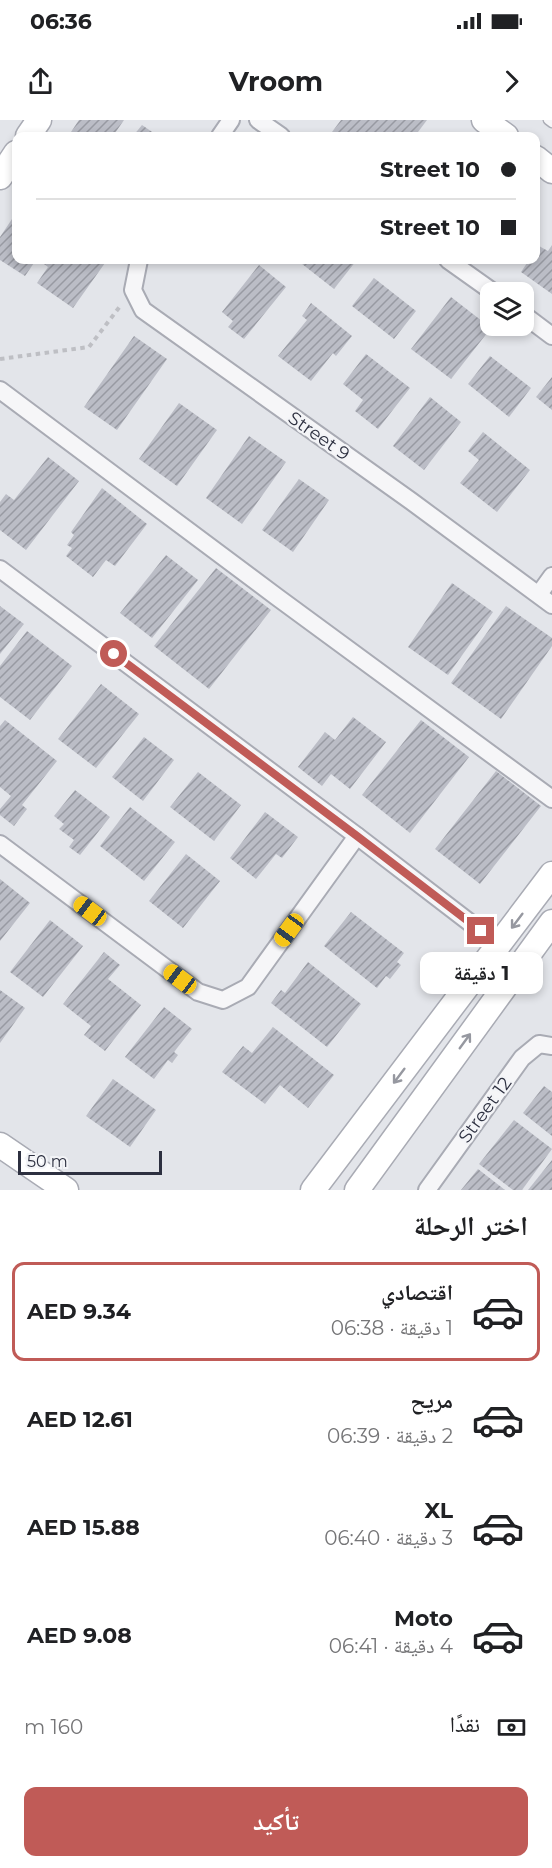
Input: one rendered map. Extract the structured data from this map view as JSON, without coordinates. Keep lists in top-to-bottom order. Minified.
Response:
{"streets":{"street":["Street 9","Street 12"]},"scale_bar":"50 m","page":{"status":"06:36","header":"Vroom","banner":["Street 10","Street 10"],"bubble":"1 دقيقة","scale":"50 m","heading":"اختر الرحلة","list":[{"name":"اقتصادي","note":"1 دقيقة · 06:38","value":"AED 9.34"},{"name":"مريح","note":"2 دقيقة · 06:39","value":"AED 12.61"},{"name":"XL","note":"3 دقيقة · 06:40","value":"AED 15.88"},{"name":"Moto","note":"4 دقيقة · 06:41","value":"AED 9.08"}],"pay":["نقدًا","160 m"],"buttons":"تأكيد"}}
